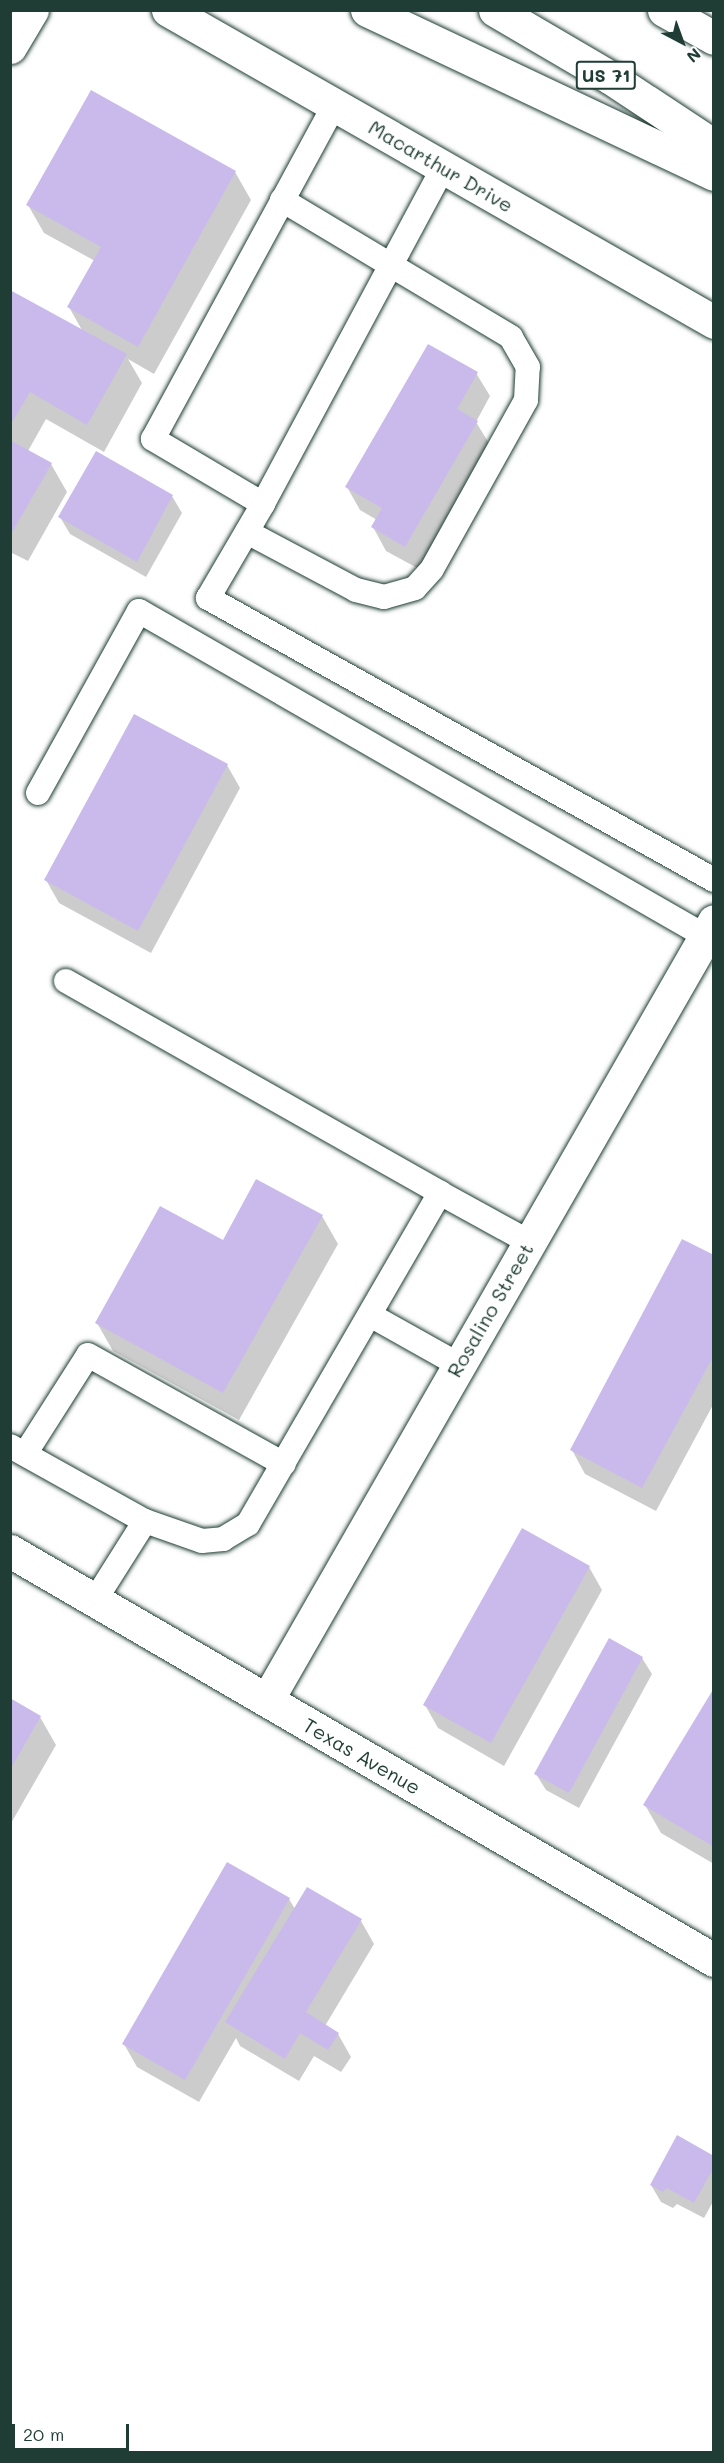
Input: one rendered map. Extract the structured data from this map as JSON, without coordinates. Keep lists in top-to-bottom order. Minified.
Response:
{"streets":{"main road":["US 71","Macarthur Drive","Rosalino Street","Texas Avenue"]},"crossings":[["Rosalino Street","Texas Avenue"]],"scale_bar":"20 m","north":"bottom right"}
